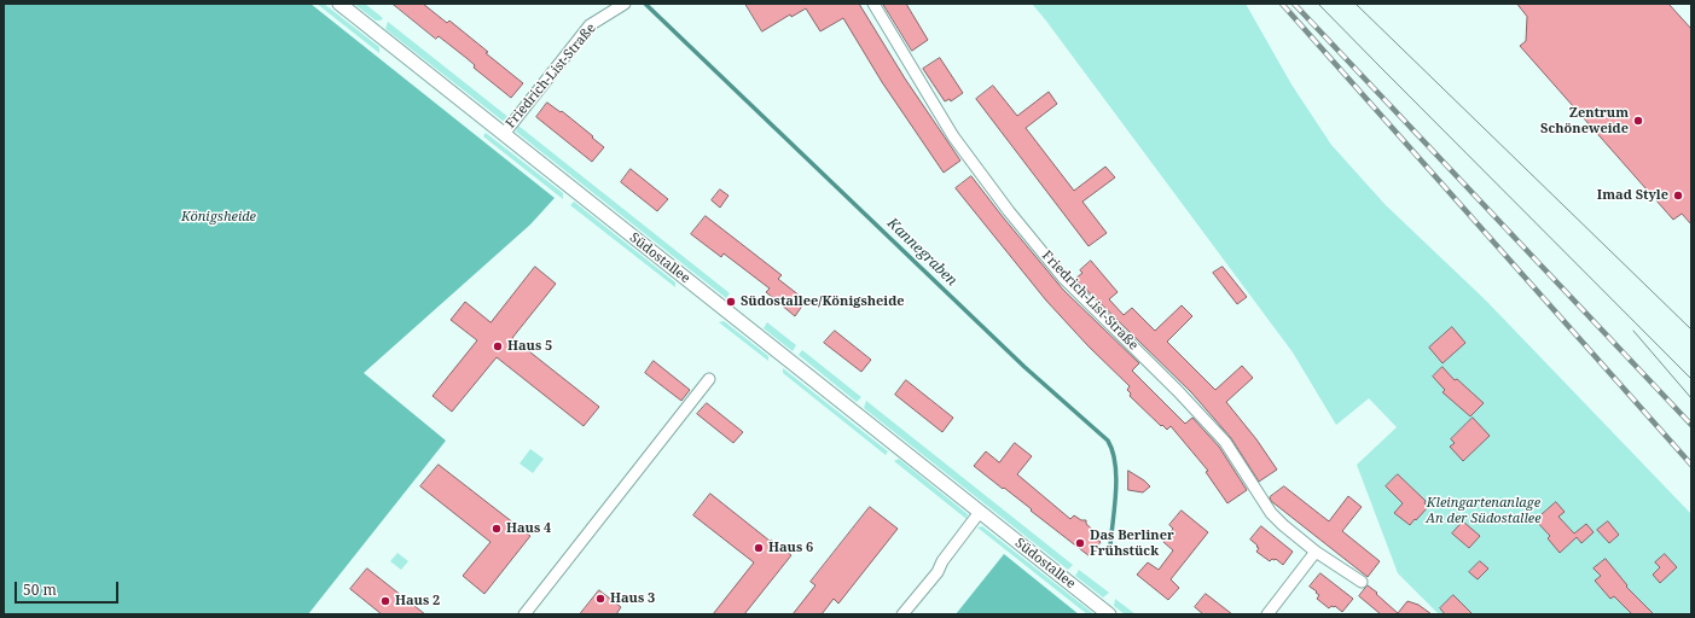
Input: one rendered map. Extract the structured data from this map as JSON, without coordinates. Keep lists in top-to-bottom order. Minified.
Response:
{"streets":{"street":["Friedrich-List-Straße","Südostallee"]},"crossings":[["Friedrich-List-Straße","Südostallee"]],"water":["Kannegraben"],"parks":["Königsheide","Kleingartenanlage An der Südostallee"],"places":["Zentrum Schöneweide","Imad Style","Südostallee/Königsheide","Haus 5","Haus 4","Das Berliner Frühstück","Haus 6","Haus 3","Haus 2"],"scale_bar":"50 m"}
